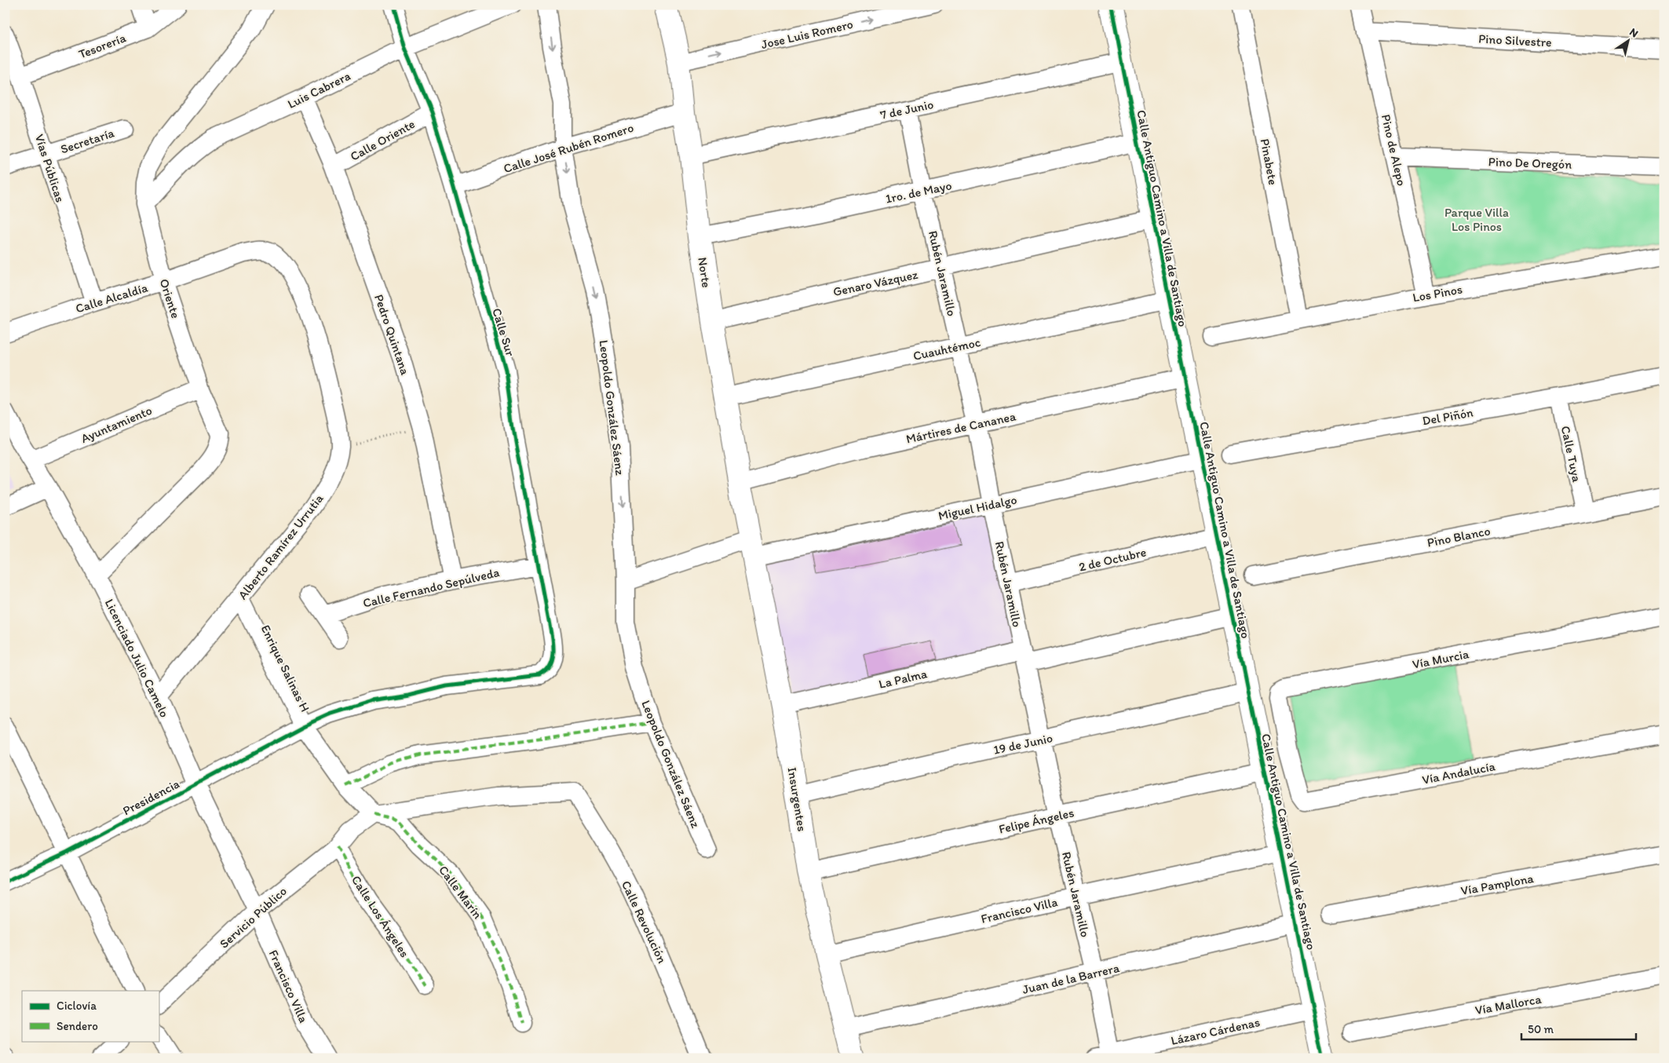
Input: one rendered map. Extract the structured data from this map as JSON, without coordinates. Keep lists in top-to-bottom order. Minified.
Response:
{"streets":{"street":["Jose Luis Romero","Pino Silvestre","Tesorería","Luis Cabrera","7 de Junio","Calle Oriente","Secretaría","Calle José Rubén Romero","Pino de Alepo","Pinabete","Pino De Oregón","Vías Públicas","1ro. de Mayo","Calle Antiguo Camino a Villa de Santiago","Norte","Rubén Jaramillo","Genaro Vázquez","Los Pinos","Calle Alcaldía","Oriente","Calle Sur","Pedro Quintana","Cuauhtémoc","Leopoldo González Sáenz","Del Piñón","Ayuntamiento","Mártires de Cananea","Calle Tuya","Miguel Hidalgo","Pino Blanco","Alberto Ramírez Urrutia","2 de Octubre","Calle Fernando Sepúlveda","Licenciado Julio Camelo","Vía Murcia","Enrique Salinas H","La Palma","19 de Junio","Vía Andalucía","Presidencia","Insurgentes","Felipe Ángeles","Vía Pamplona","Calle Marín","Francisco Villa","Calle Los Ángeles","Servicio Público","Calle Revolución","Juan de la Barrera","Vía Mallorca","Lázaro Cárdenas"]},"crossings":[["Jose Luis Romero","Norte"],["Pino Silvestre","Pino de Alepo"],["Tesorería","Vías Públicas"],["Luis Cabrera","Oriente"],["Luis Cabrera","Calle Sur"],["Luis Cabrera","Pedro Quintana"],["7 de Junio","Calle Antiguo Camino a Villa de Santiago"],["7 de Junio","Norte"],["7 de Junio","Rubén Jaramillo"],["Calle Oriente","Calle Sur"],["Calle Oriente","Pedro Quintana"],["Secretaría","Vías Públicas"],["Calle José Rubén Romero","Norte"],["Calle José Rubén Romero","Calle Sur"],["Calle José Rubén Romero","Leopoldo González Sáenz"],["Pino de Alepo","Pino De Oregón"],["Pino de Alepo","Los Pinos"],["Pinabete","Los Pinos"],["Vías Públicas","Calle Alcaldía"],["1ro. de Mayo","Calle Antiguo Camino a Villa de Santiago"],["1ro. de Mayo","Norte"],["1ro. de Mayo","Rubén Jaramillo"],["Calle Antiguo Camino a Villa de Santiago","Genaro Vázquez"],["Calle Antiguo Camino a Villa de Santiago","Cuauhtémoc"],["Calle Antiguo Camino a Villa de Santiago","Mártires de Cananea"],["Calle Antiguo Camino a Villa de Santiago","Miguel Hidalgo"],["Calle Antiguo Camino a Villa de Santiago","2 de Octubre"],["Calle Antiguo Camino a Villa de Santiago","La Palma"],["Calle Antiguo Camino a Villa de Santiago","19 de Junio"],["Calle Antiguo Camino a Villa de Santiago","Felipe Ángeles"],["Calle Antiguo Camino a Villa de Santiago","Francisco Villa"],["Calle Antiguo Camino a Villa de Santiago","Juan de la Barrera"],["Calle Antiguo Camino a Villa de Santiago","Lázaro Cárdenas"],["Norte","Genaro Vázquez"],["Norte","Cuauhtémoc"],["Norte","Mártires de Cananea"],["Norte","Miguel Hidalgo"],["Norte","Insurgentes"],["Rubén Jaramillo","Genaro Vázquez"],["Rubén Jaramillo","Cuauhtémoc"],["Rubén Jaramillo","Mártires de Cananea"],["Rubén Jaramillo","Miguel Hidalgo"],["Rubén Jaramillo","2 de Octubre"],["Rubén Jaramillo","La Palma"],["Rubén Jaramillo","19 de Junio"],["Rubén Jaramillo","Felipe Ángeles"],["Rubén Jaramillo","Francisco Villa"],["Rubén Jaramillo","Juan de la Barrera"],["Rubén Jaramillo","Lázaro Cárdenas"],["Calle Alcaldía","Oriente"],["Calle Alcaldía","Alberto Ramírez Urrutia"],["Oriente","Ayuntamiento"],["Oriente","Licenciado Julio Camelo"],["Calle Sur","Calle Fernando Sepúlveda"],["Calle Sur","Presidencia"],["Pedro Quintana","Calle Fernando Sepúlveda"],["Leopoldo González Sáenz","Miguel Hidalgo"],["Del Piñón","Calle Tuya"],["Ayuntamiento","Licenciado Julio Camelo"],["Calle Tuya","Pino Blanco"],["Miguel Hidalgo","Insurgentes"],["Alberto Ramírez Urrutia","Licenciado Julio Camelo"],["Alberto Ramírez Urrutia","Enrique Salinas H"],["Licenciado Julio Camelo","Presidencia"],["Licenciado Julio Camelo","Francisco Villa"],["Licenciado Julio Camelo","Servicio Público"],["Vía Murcia","Vía Andalucía"],["Enrique Salinas H","Presidencia"],["Enrique Salinas H","Calle Marín"],["Enrique Salinas H","Servicio Público"],["Enrique Salinas H","Calle Revolución"],["La Palma","Insurgentes"],["19 de Junio","Insurgentes"],["Insurgentes","Felipe Ángeles"],["Insurgentes","Francisco Villa"],["Insurgentes","Juan de la Barrera"],["Calle Marín","Servicio Público"],["Calle Marín","Calle Revolución"],["Francisco Villa","Servicio Público"],["Calle Los Ángeles","Servicio Público"],["Servicio Público","Calle Revolución"]],"one_way":["Jose Luis Romero","Leopoldo González Sáenz"],"parks":["Parque Villa Los Pinos"],"legend":["Ciclovía","Sendero"],"scale_bar":"50 m","north":"top right"}
